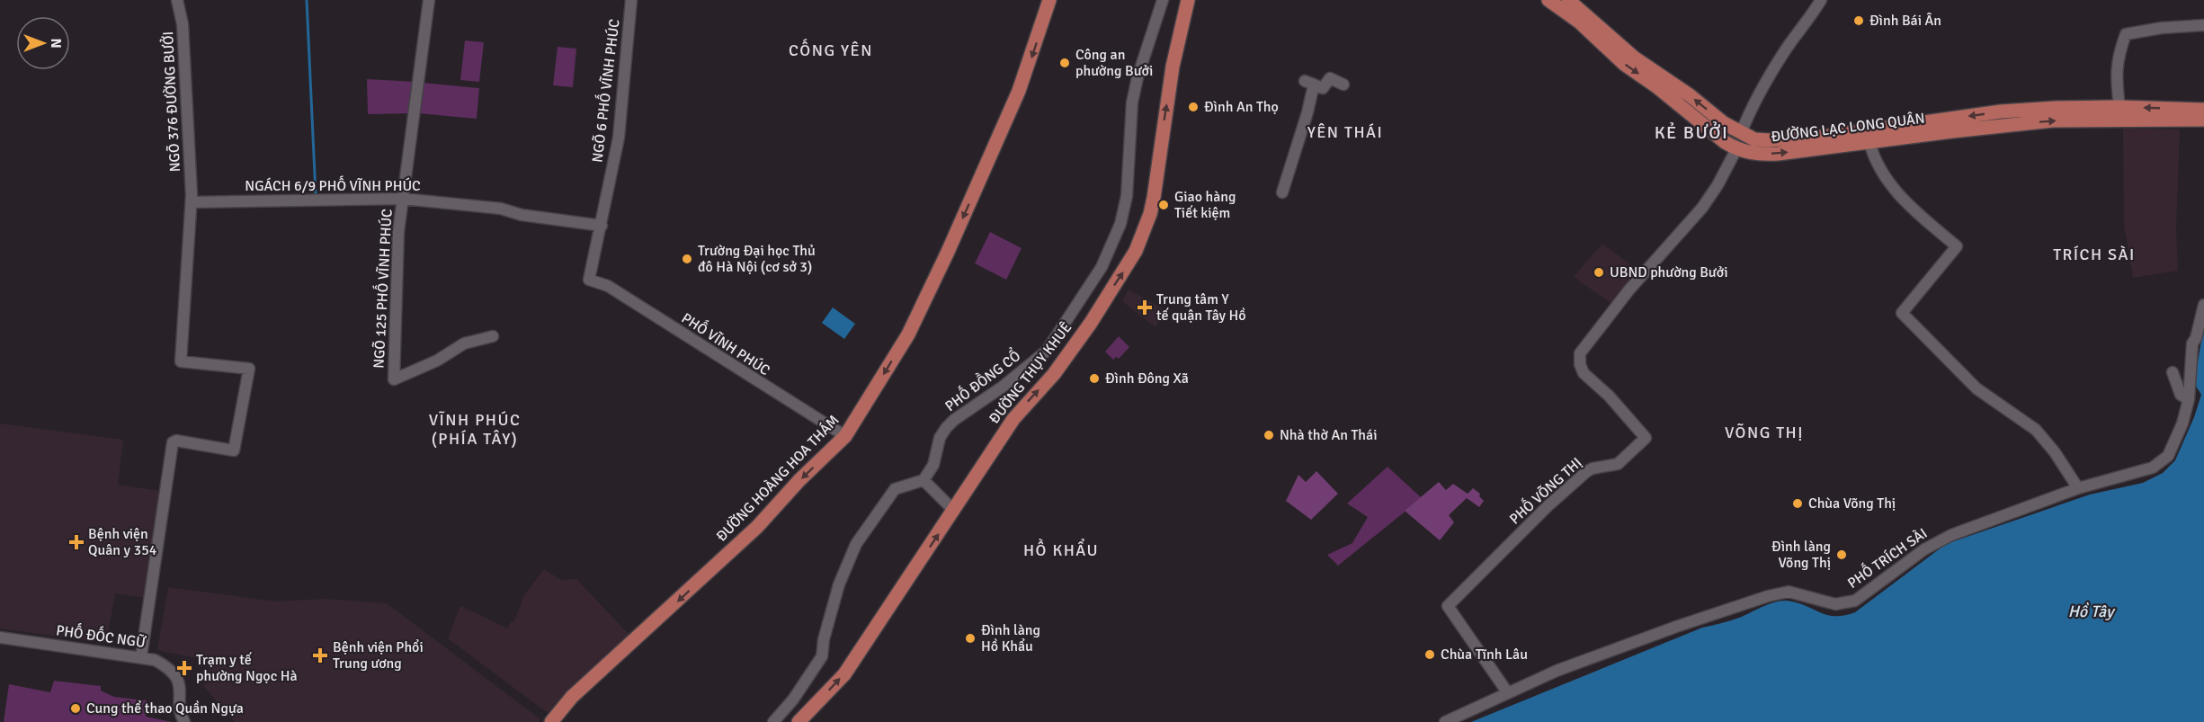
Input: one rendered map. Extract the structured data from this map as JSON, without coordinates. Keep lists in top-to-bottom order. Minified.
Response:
{"streets":{"main road":["ĐƯỜNG LẠC LONG QUÂN","ĐƯỜNG THỤY KHUÊ","ĐƯỜNG HOÀNG HOA THÁM"],"street":["NGÕ 6 PHỐ VĨNH PHÚC","NGÕ 376 ĐƯỜNG BƯỞI","NGÁCH 6/9 PHỐ VĨNH PHÚC","NGÕ 125 PHỐ VĨNH PHÚC","PHỐ VĨNH PHÚC","PHỐ ĐỒNG CỔ","PHỐ VÕNG THỊ","PHỐ TRÍCH SÀI","PHỐ ĐỐC NGỮ"]},"crossings":[["NGÕ 6 PHỐ VĨNH PHÚC","NGÁCH 6/9 PHỐ VĨNH PHÚC"],["NGÕ 6 PHỐ VĨNH PHÚC","PHỐ VĨNH PHÚC"],["NGÕ 376 ĐƯỜNG BƯỞI","NGÁCH 6/9 PHỐ VĨNH PHÚC"],["NGÕ 376 ĐƯỜNG BƯỞI","PHỐ ĐỐC NGỮ"],["ĐƯỜNG LẠC LONG QUÂN","PHỐ VÕNG THỊ"],["NGÁCH 6/9 PHỐ VĨNH PHÚC","NGÕ 125 PHỐ VĨNH PHÚC"],["PHỐ VĨNH PHÚC","ĐƯỜNG HOÀNG HOA THÁM"],["PHỐ VÕNG THỊ","PHỐ TRÍCH SÀI"]],"one_way":["ĐƯỜNG THỤY KHUÊ","ĐƯỜNG HOÀNG HOA THÁM"],"districts":["CỐNG YÊN","YÊN THÁI","KẺ BƯỞI","TRÍCH SÀI","VĨNH PHÚC (PHÍA TÂY)","VÕNG THỊ","HỒ KHẨU"],"water":["Hồ Tây"],"places":{"other":["Đình Bái Ân","Công an phường Bưởi","Đình An Thọ","Giao hàng Tiết kiệm","Trường Đại học Thủ đô Hà Nội (cơ sở 3)","UBND phường Bưởi","Đình Đông Xã","Nhà thờ An Thái","Chùa Võng Thị","Đình làng Võng Thị","Đình làng Hồ Khẩu","Chùa Tĩnh Lâu","Cung thể thao Quần Ngựa"],"health":["Trung tâm Y tế quận Tây Hồ","Bệnh viện Quân y 354","Bệnh viện Phổi Trung ương","Trạm y tế phường Ngọc Hà"]},"north":"right"}
